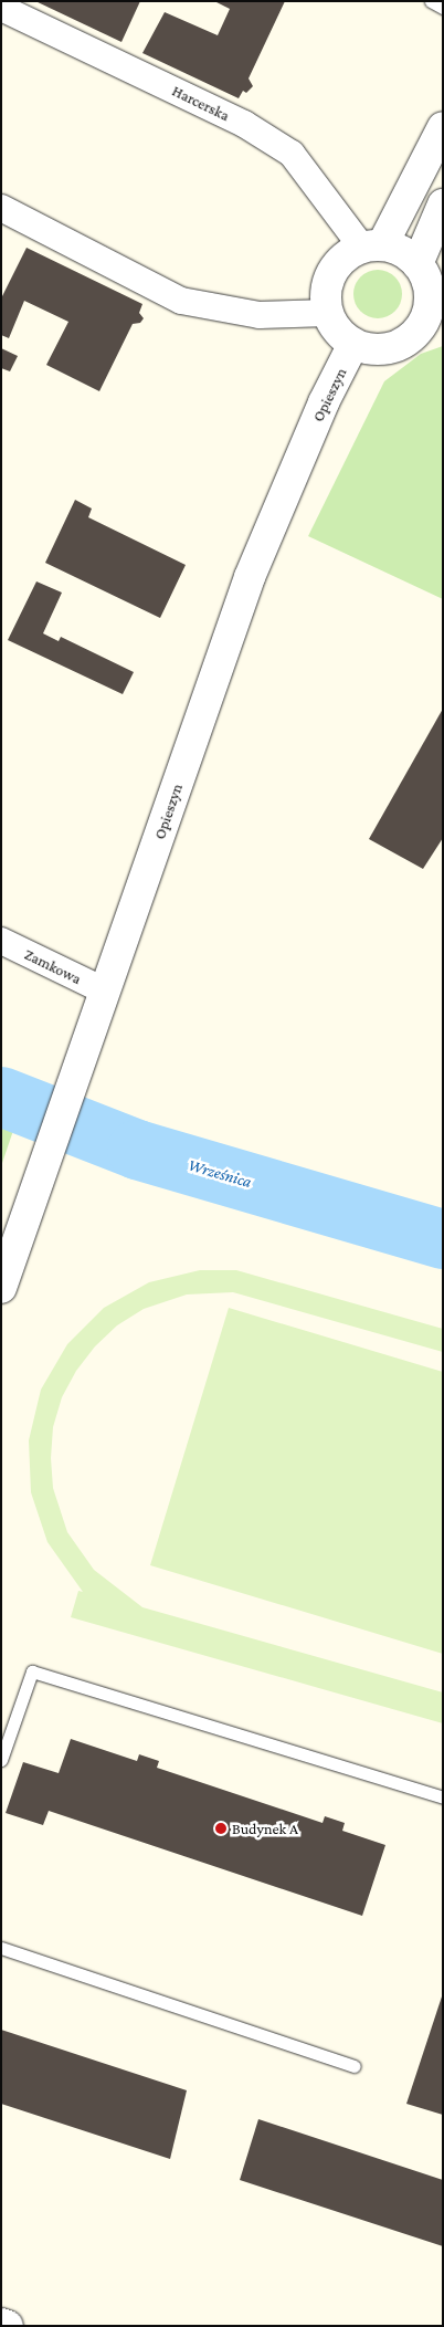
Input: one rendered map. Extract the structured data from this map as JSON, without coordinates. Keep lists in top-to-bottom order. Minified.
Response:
{"streets":{"street":["Harcerska","Opieszyn","Zamkowa"]},"crossings":[["Harcerska","Opieszyn"],["Opieszyn","Zamkowa"]],"water":["Wrześnica"],"places":["Budynek A"]}
